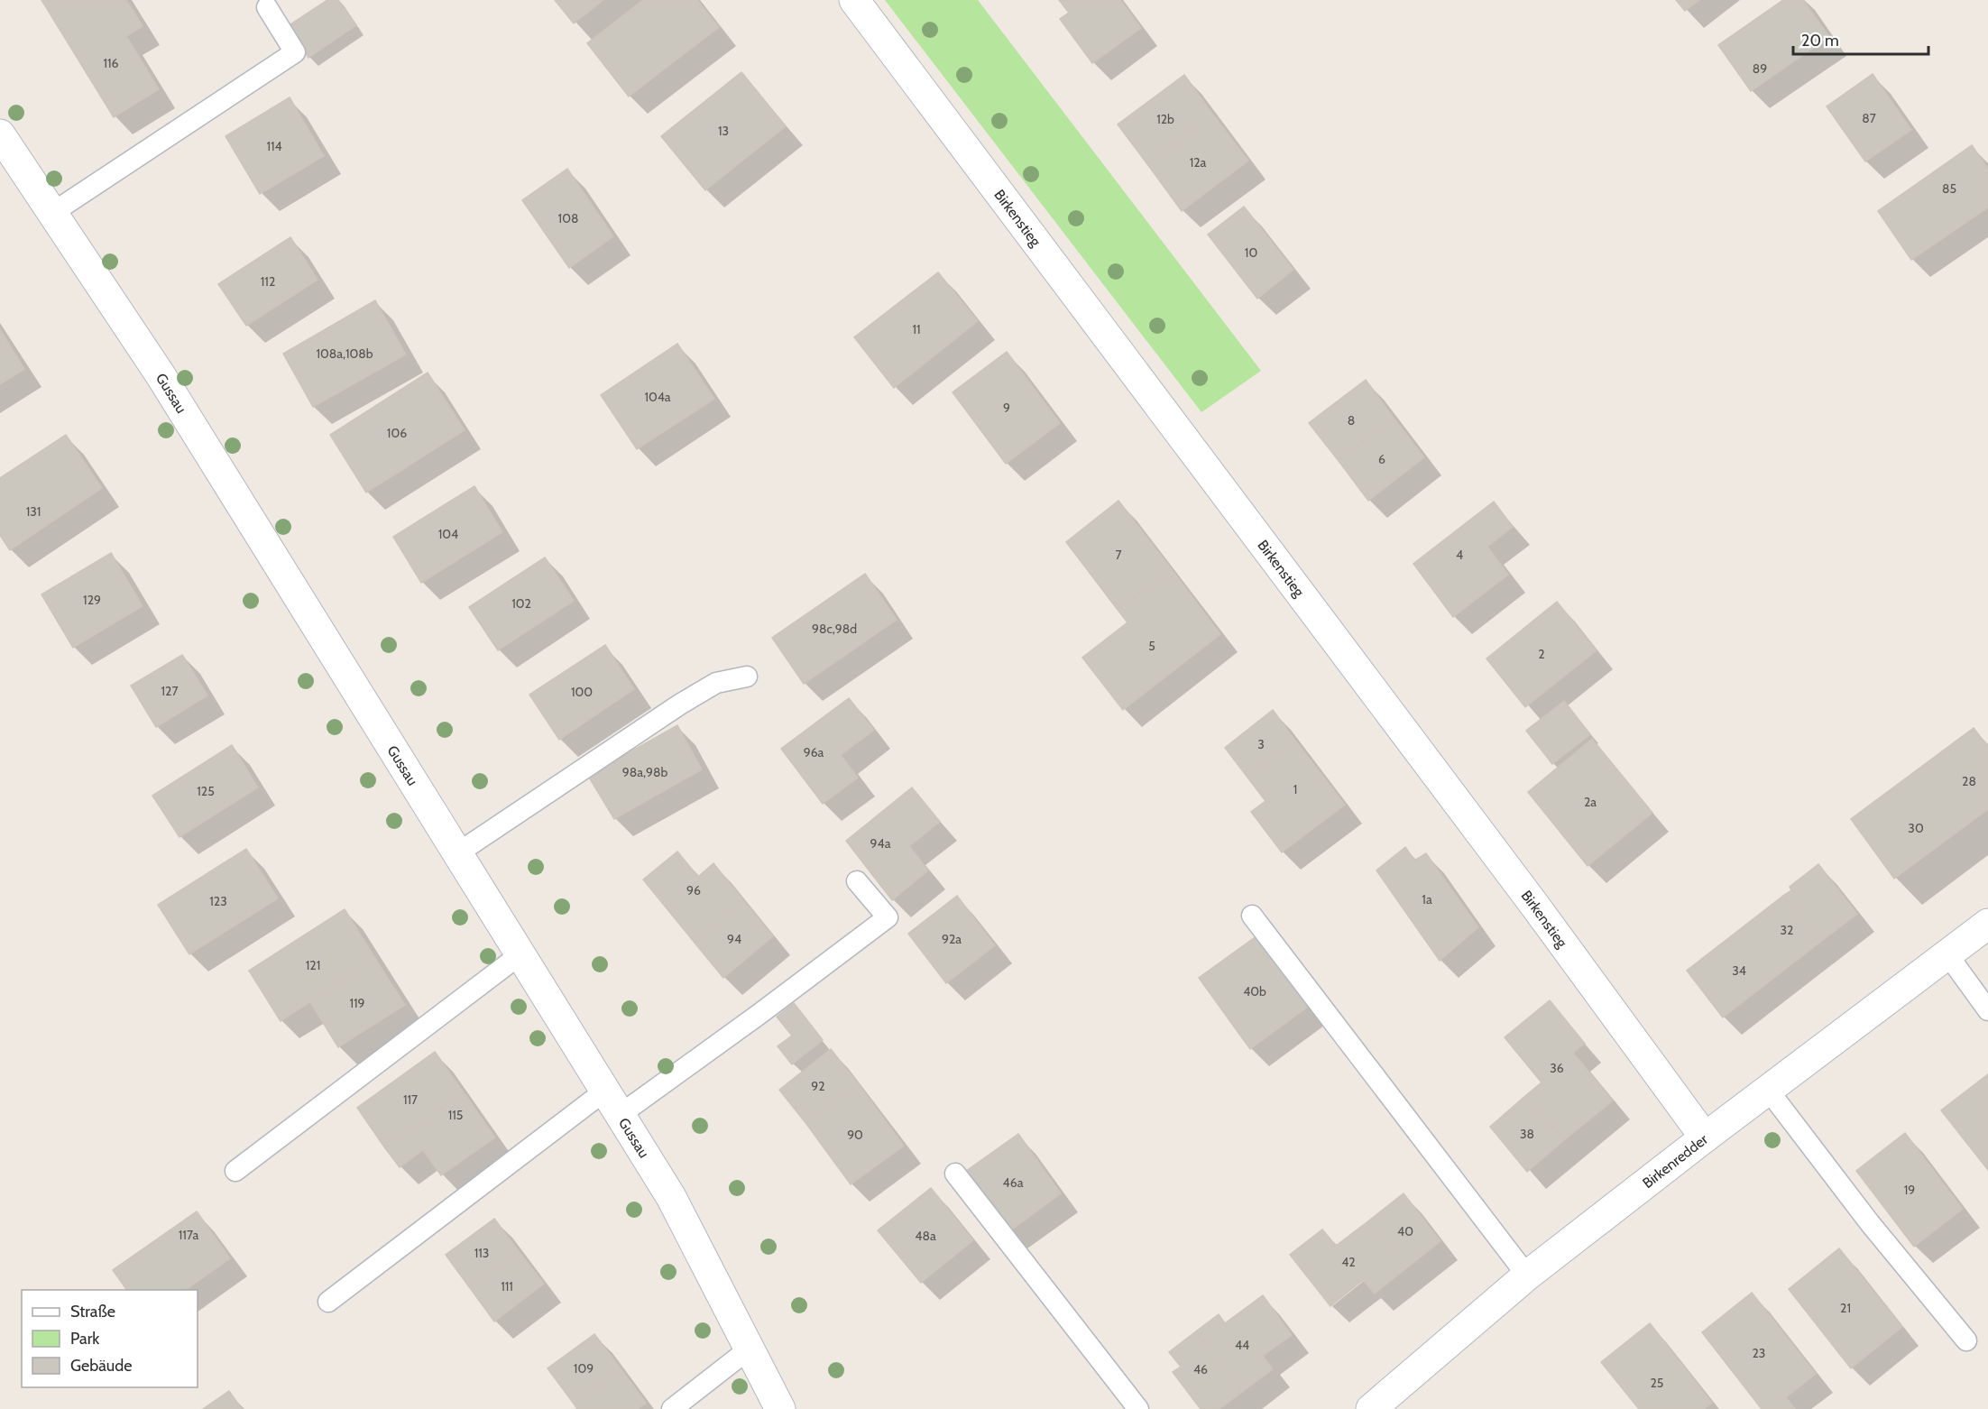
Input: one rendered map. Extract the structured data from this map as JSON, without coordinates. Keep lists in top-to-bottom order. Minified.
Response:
{"streets":{"street":["Birkenstieg","Gussau","Birkenredder"]},"crossings":[["Birkenstieg","Birkenredder"]],"house_numbers":["116","89","87","12b","13","114","12a","85","108","10","112","11","108a,108b","104a","9","8","106","6","131","104","7","4","129","102","98c,98d","5","2","127","100","3","96a","98a,98b","28","1","125","2a","30","94a","96","1a","123","32","94","92a","121","34","40b","119","36","92","117","115","38","90","46a","19","40","117a","48a","113","42","111","21","44","23","109","46","25"],"legend":["Straße","Park","Gebäude"],"scale_bar":"20 m"}
